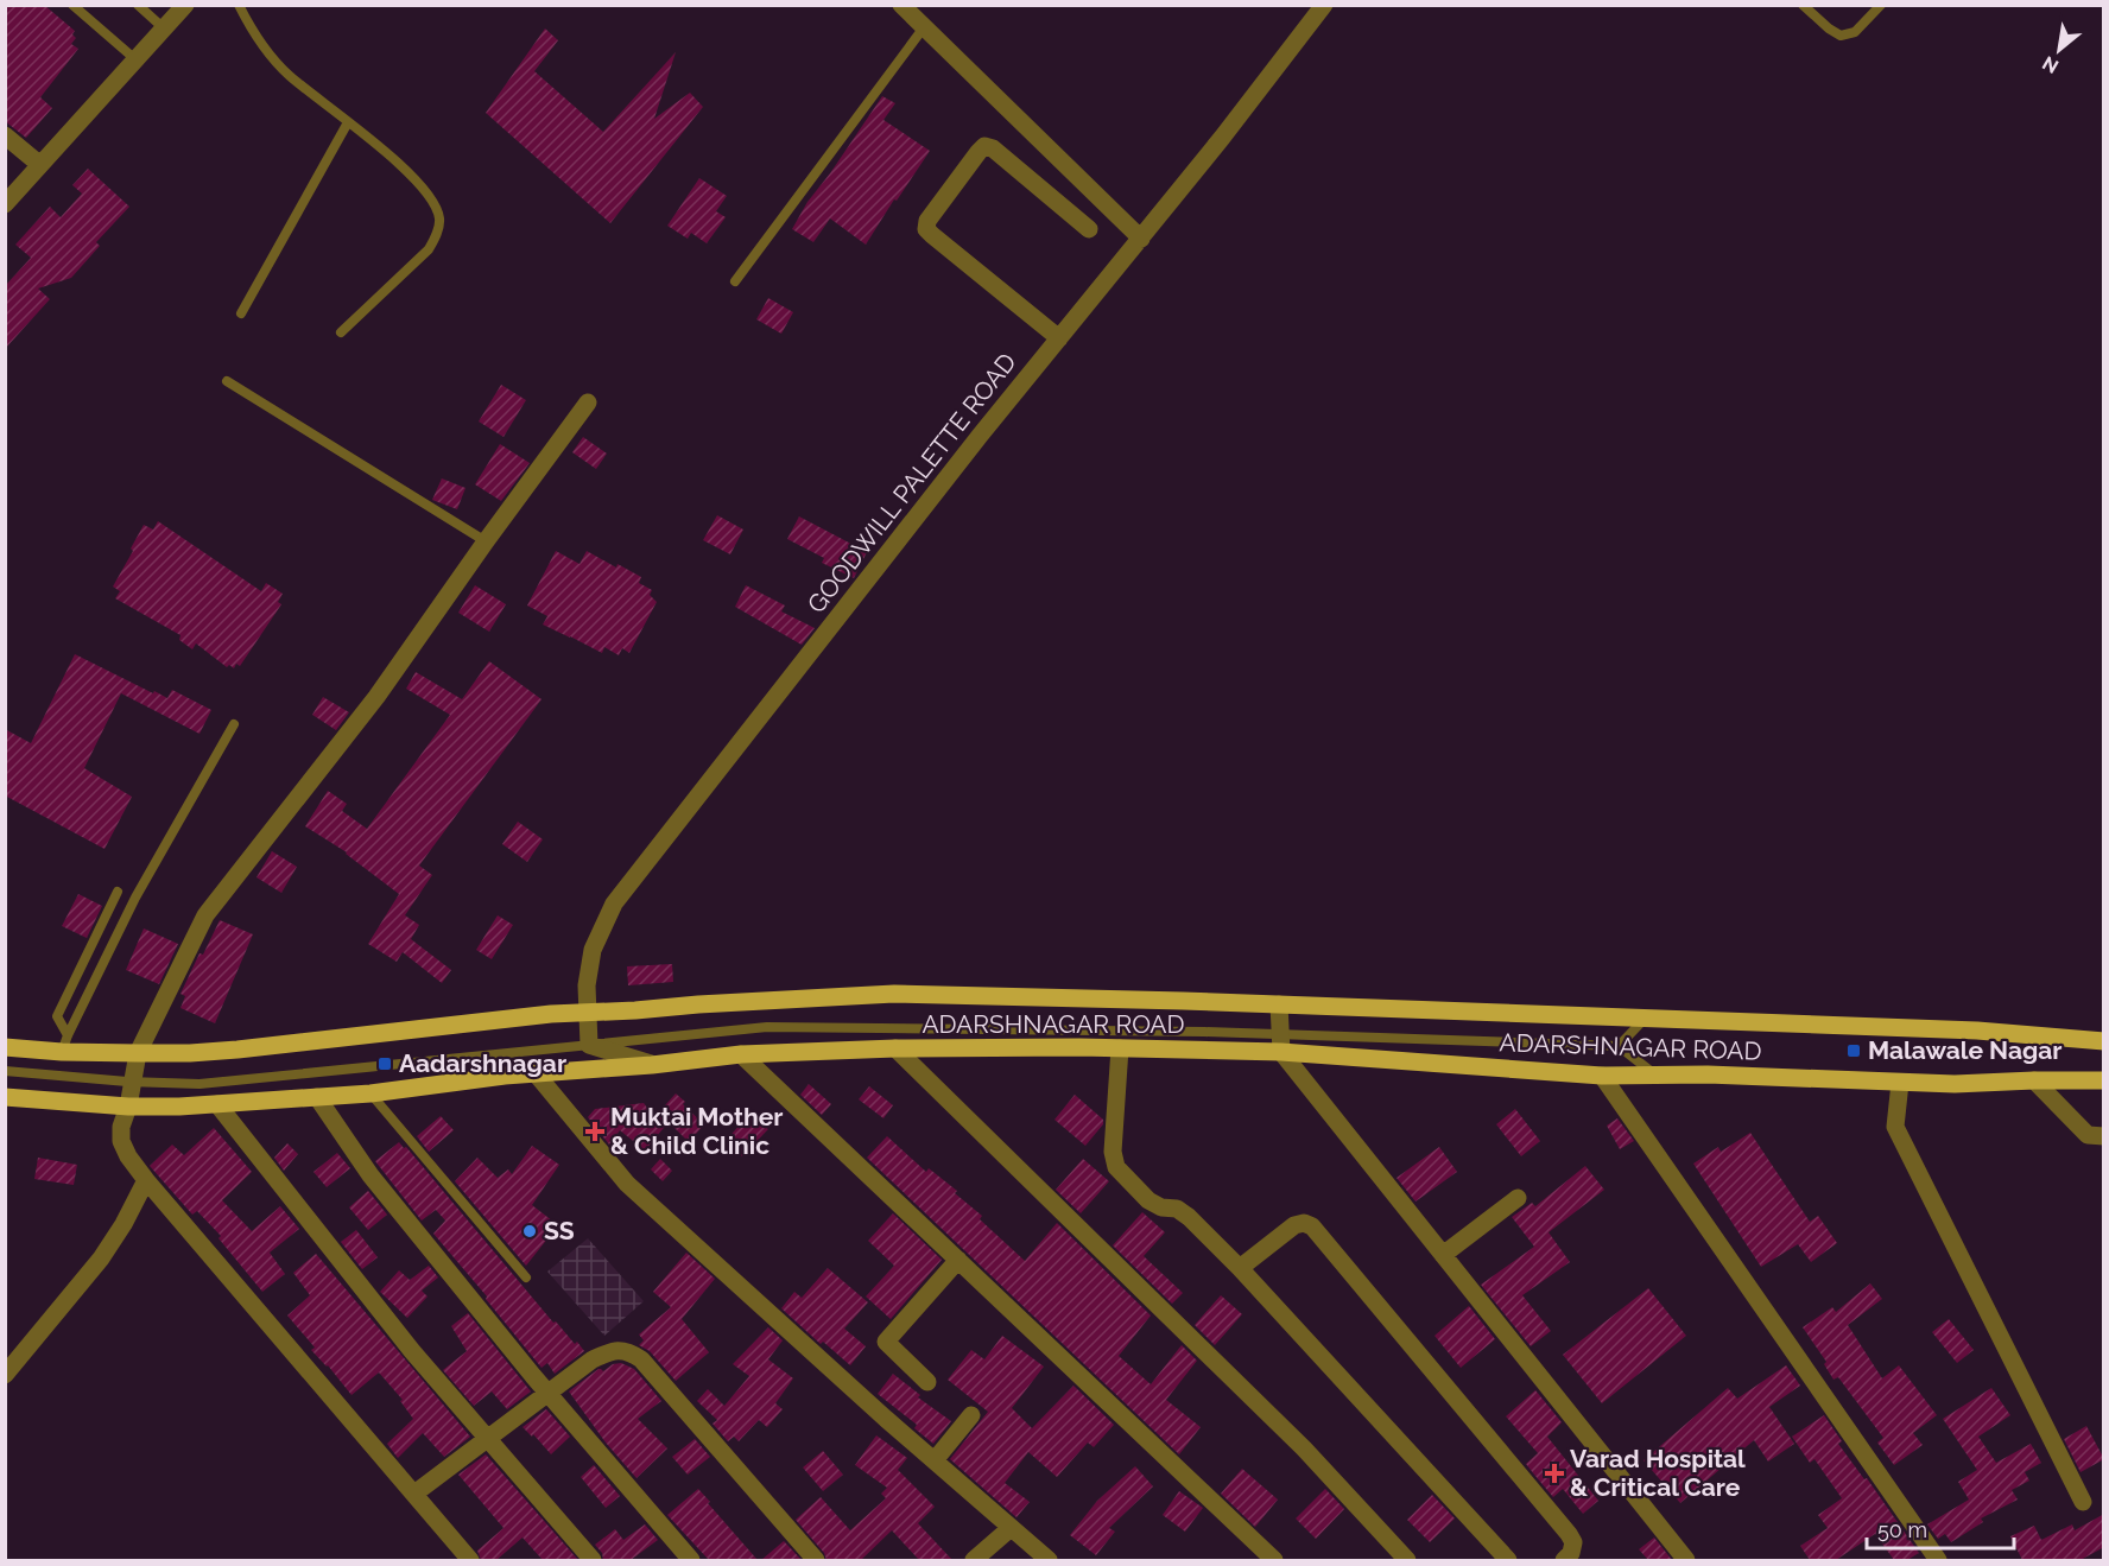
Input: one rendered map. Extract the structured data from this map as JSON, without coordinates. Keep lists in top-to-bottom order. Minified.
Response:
{"streets":{"main road":["ADARSHNAGAR ROAD"],"street":["GOODWILL PALETTE ROAD"]},"crossings":[["GOODWILL PALETTE ROAD","ADARSHNAGAR ROAD"]],"places":{"transit":["Malawale Nagar","Aadarshnagar"],"health":["Muktai Mother & Child Clinic","Varad Hospital & Critical Care"],"other":["SS"]},"scale_bar":"50 m","north":"bottom left"}
